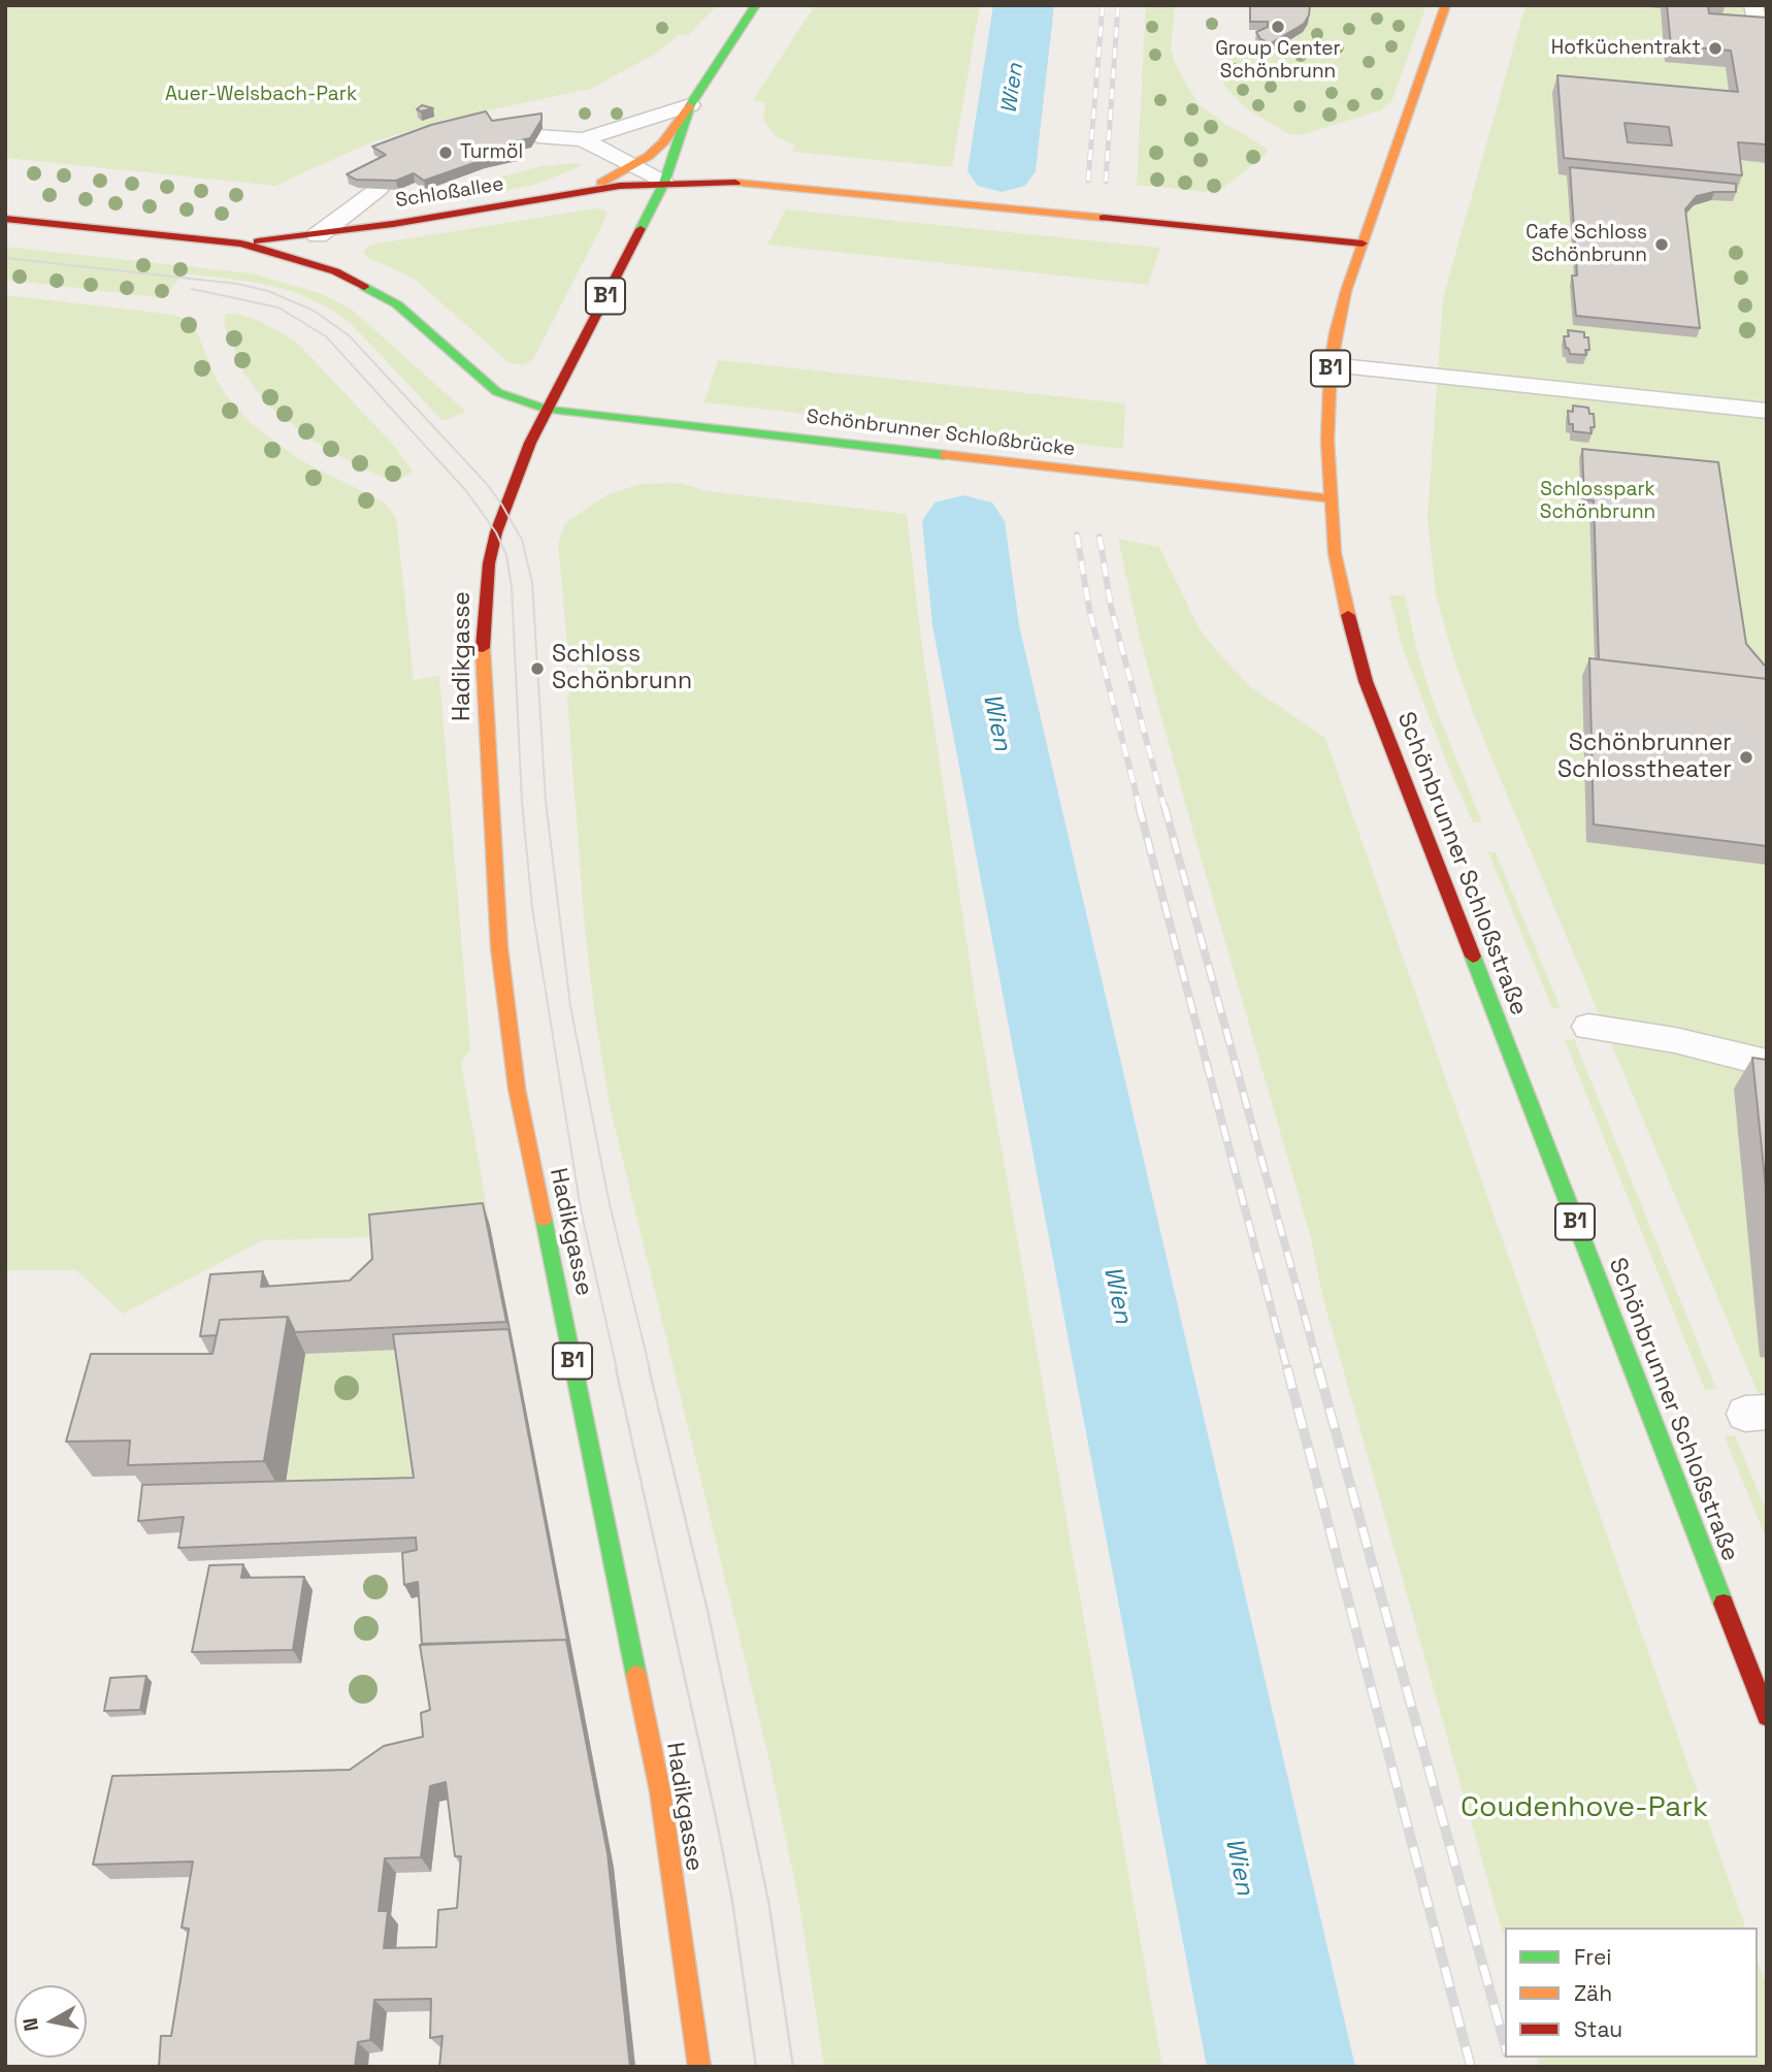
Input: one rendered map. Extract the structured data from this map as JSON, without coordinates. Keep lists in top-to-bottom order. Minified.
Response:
{"streets":{"main road":["Schloßallee","B1","Schönbrunner Schloßbrücke","Hadikgasse","Schönbrunner Schloßstraße"]},"crossings":[["Schloßallee","B1"],["Schloßallee","Schönbrunner Schloßbrücke"],["Schloßallee","Hadikgasse"],["B1","Schönbrunner Schloßbrücke"],["B1","Hadikgasse"],["Schönbrunner Schloßbrücke","Hadikgasse"],["Schönbrunner Schloßbrücke","Schönbrunner Schloßstraße"]],"water":["Wien"],"parks":["Auer-Welsbach-Park","Schlosspark Schönbrunn","Coudenhove-Park"],"places":["Group Center Schönbrunn","Hofküchentrakt","Turmöl","Cafe Schloss Schönbrunn","Schloss Schönbrunn","Schönbrunner Schlosstheater"],"legend":["Frei","Zäh","Stau"],"north":"left"}
